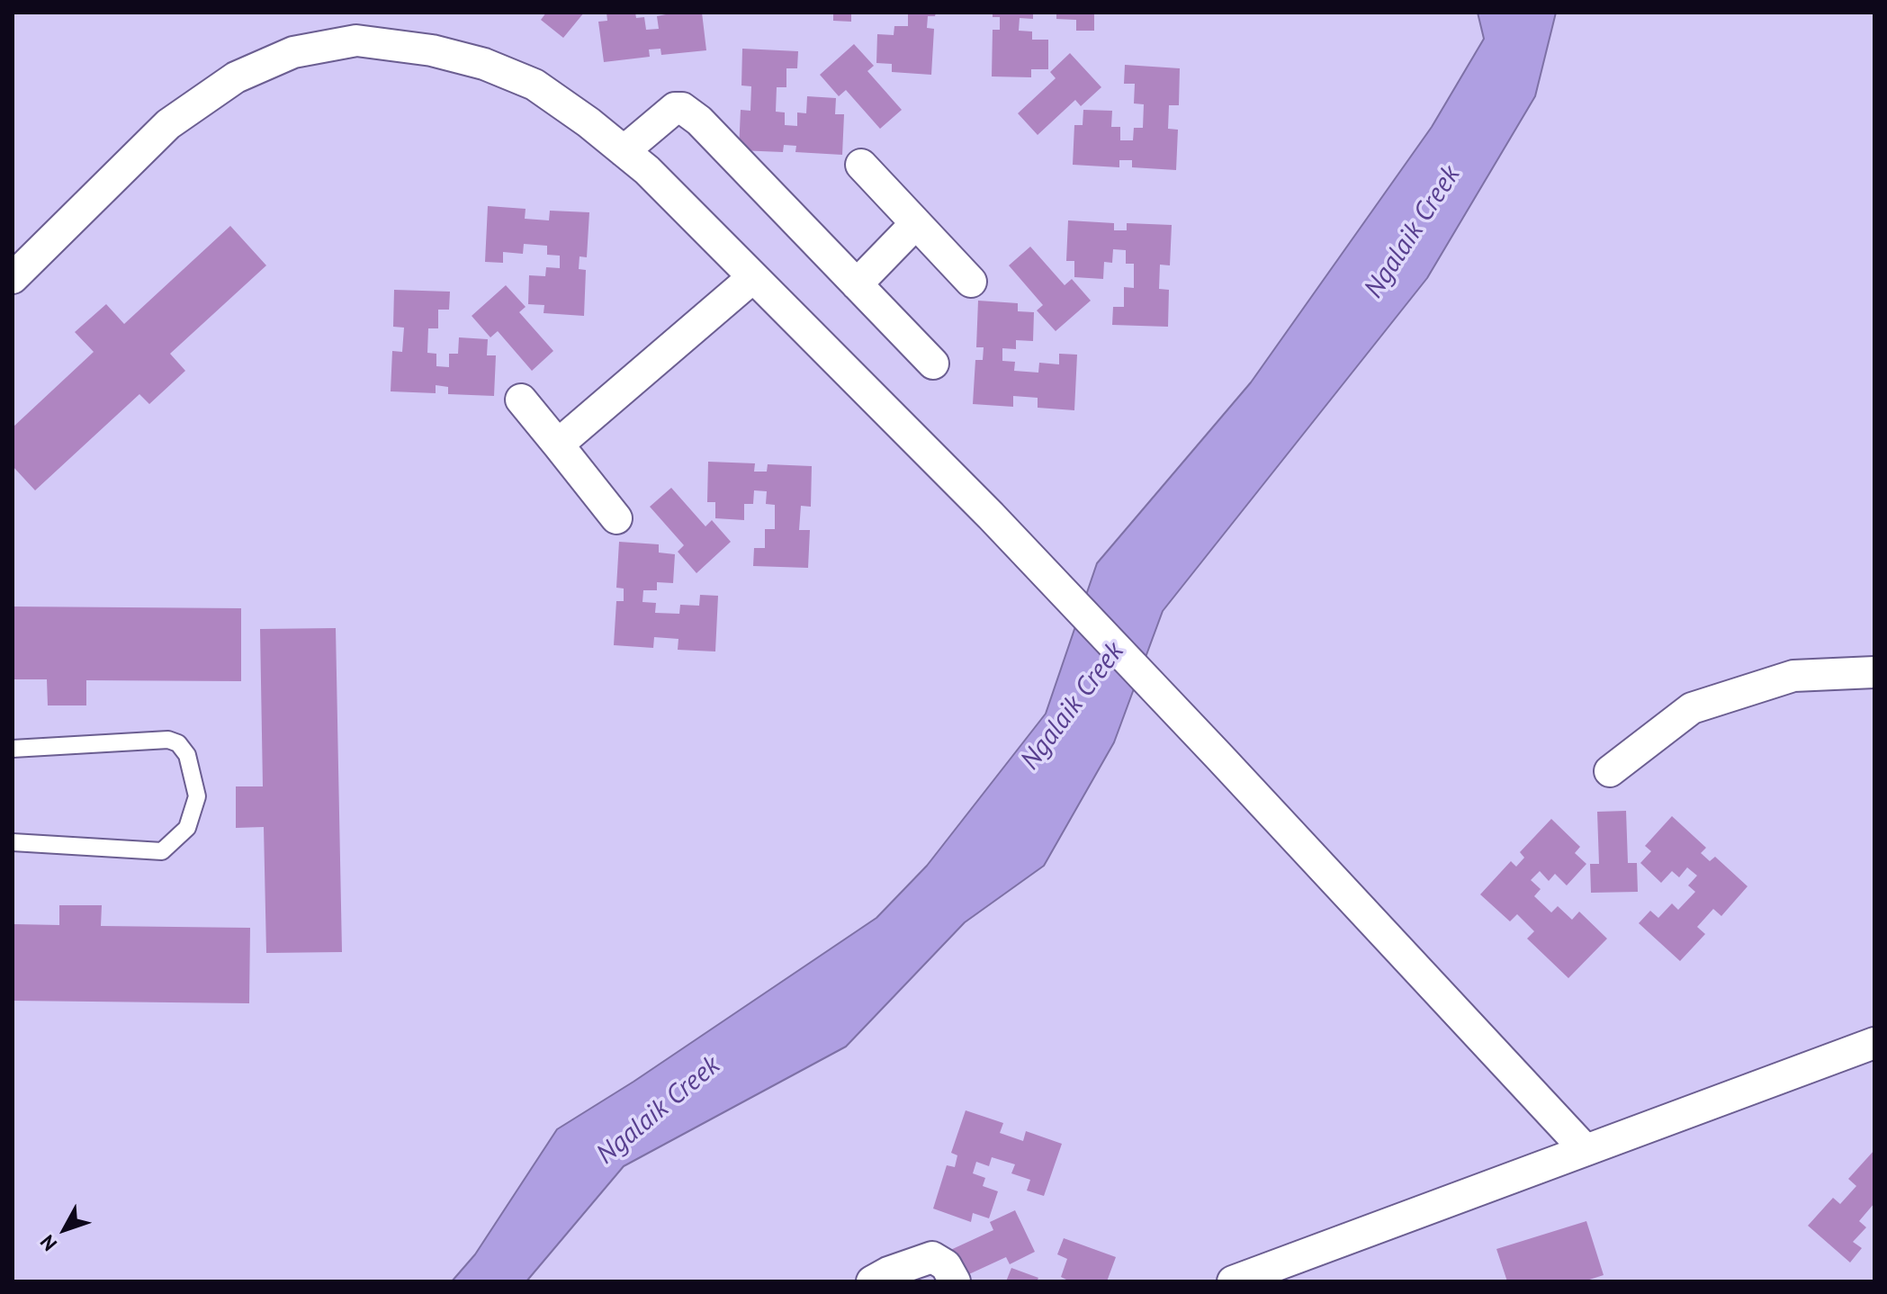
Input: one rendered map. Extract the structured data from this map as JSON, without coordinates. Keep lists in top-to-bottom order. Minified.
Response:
{"water":["Ngalaik Creek"],"north":"bottom left"}
